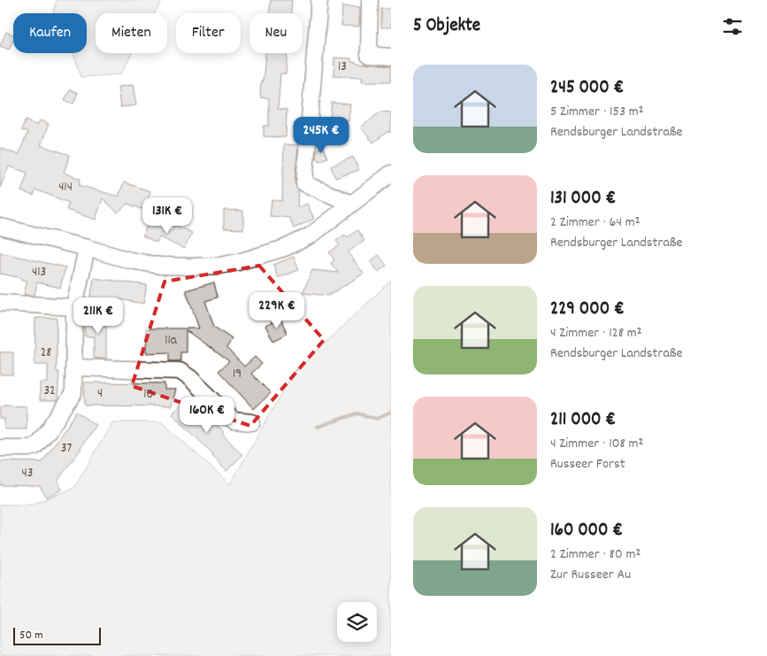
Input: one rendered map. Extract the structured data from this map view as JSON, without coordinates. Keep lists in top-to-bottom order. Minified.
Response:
{"house_numbers":["13","414","413","11a","28","19","32","4","10","37","43"],"scale_bar":"50 m","page":{"heading":"5 Objekte","chip":["Kaufen","Mieten","Filter","Neu"],"list":[{"name":"245 000 €","note":"5 Zimmer · 153 m² · Rendsburger Landstraße"},{"name":"131 000 €","note":"2 Zimmer · 64 m² · Rendsburger Landstraße"},{"name":"229 000 €","note":"4 Zimmer · 128 m² · Rendsburger Landstraße"},{"name":"211 000 €","note":"4 Zimmer · 108 m² · Russeer Forst"},{"name":"160 000 €","note":"2 Zimmer · 80 m² · Zur Russeer Au"}],"price":["245K €","131K €","229K €","211K €","160K €"],"scale":"50 m"}}
